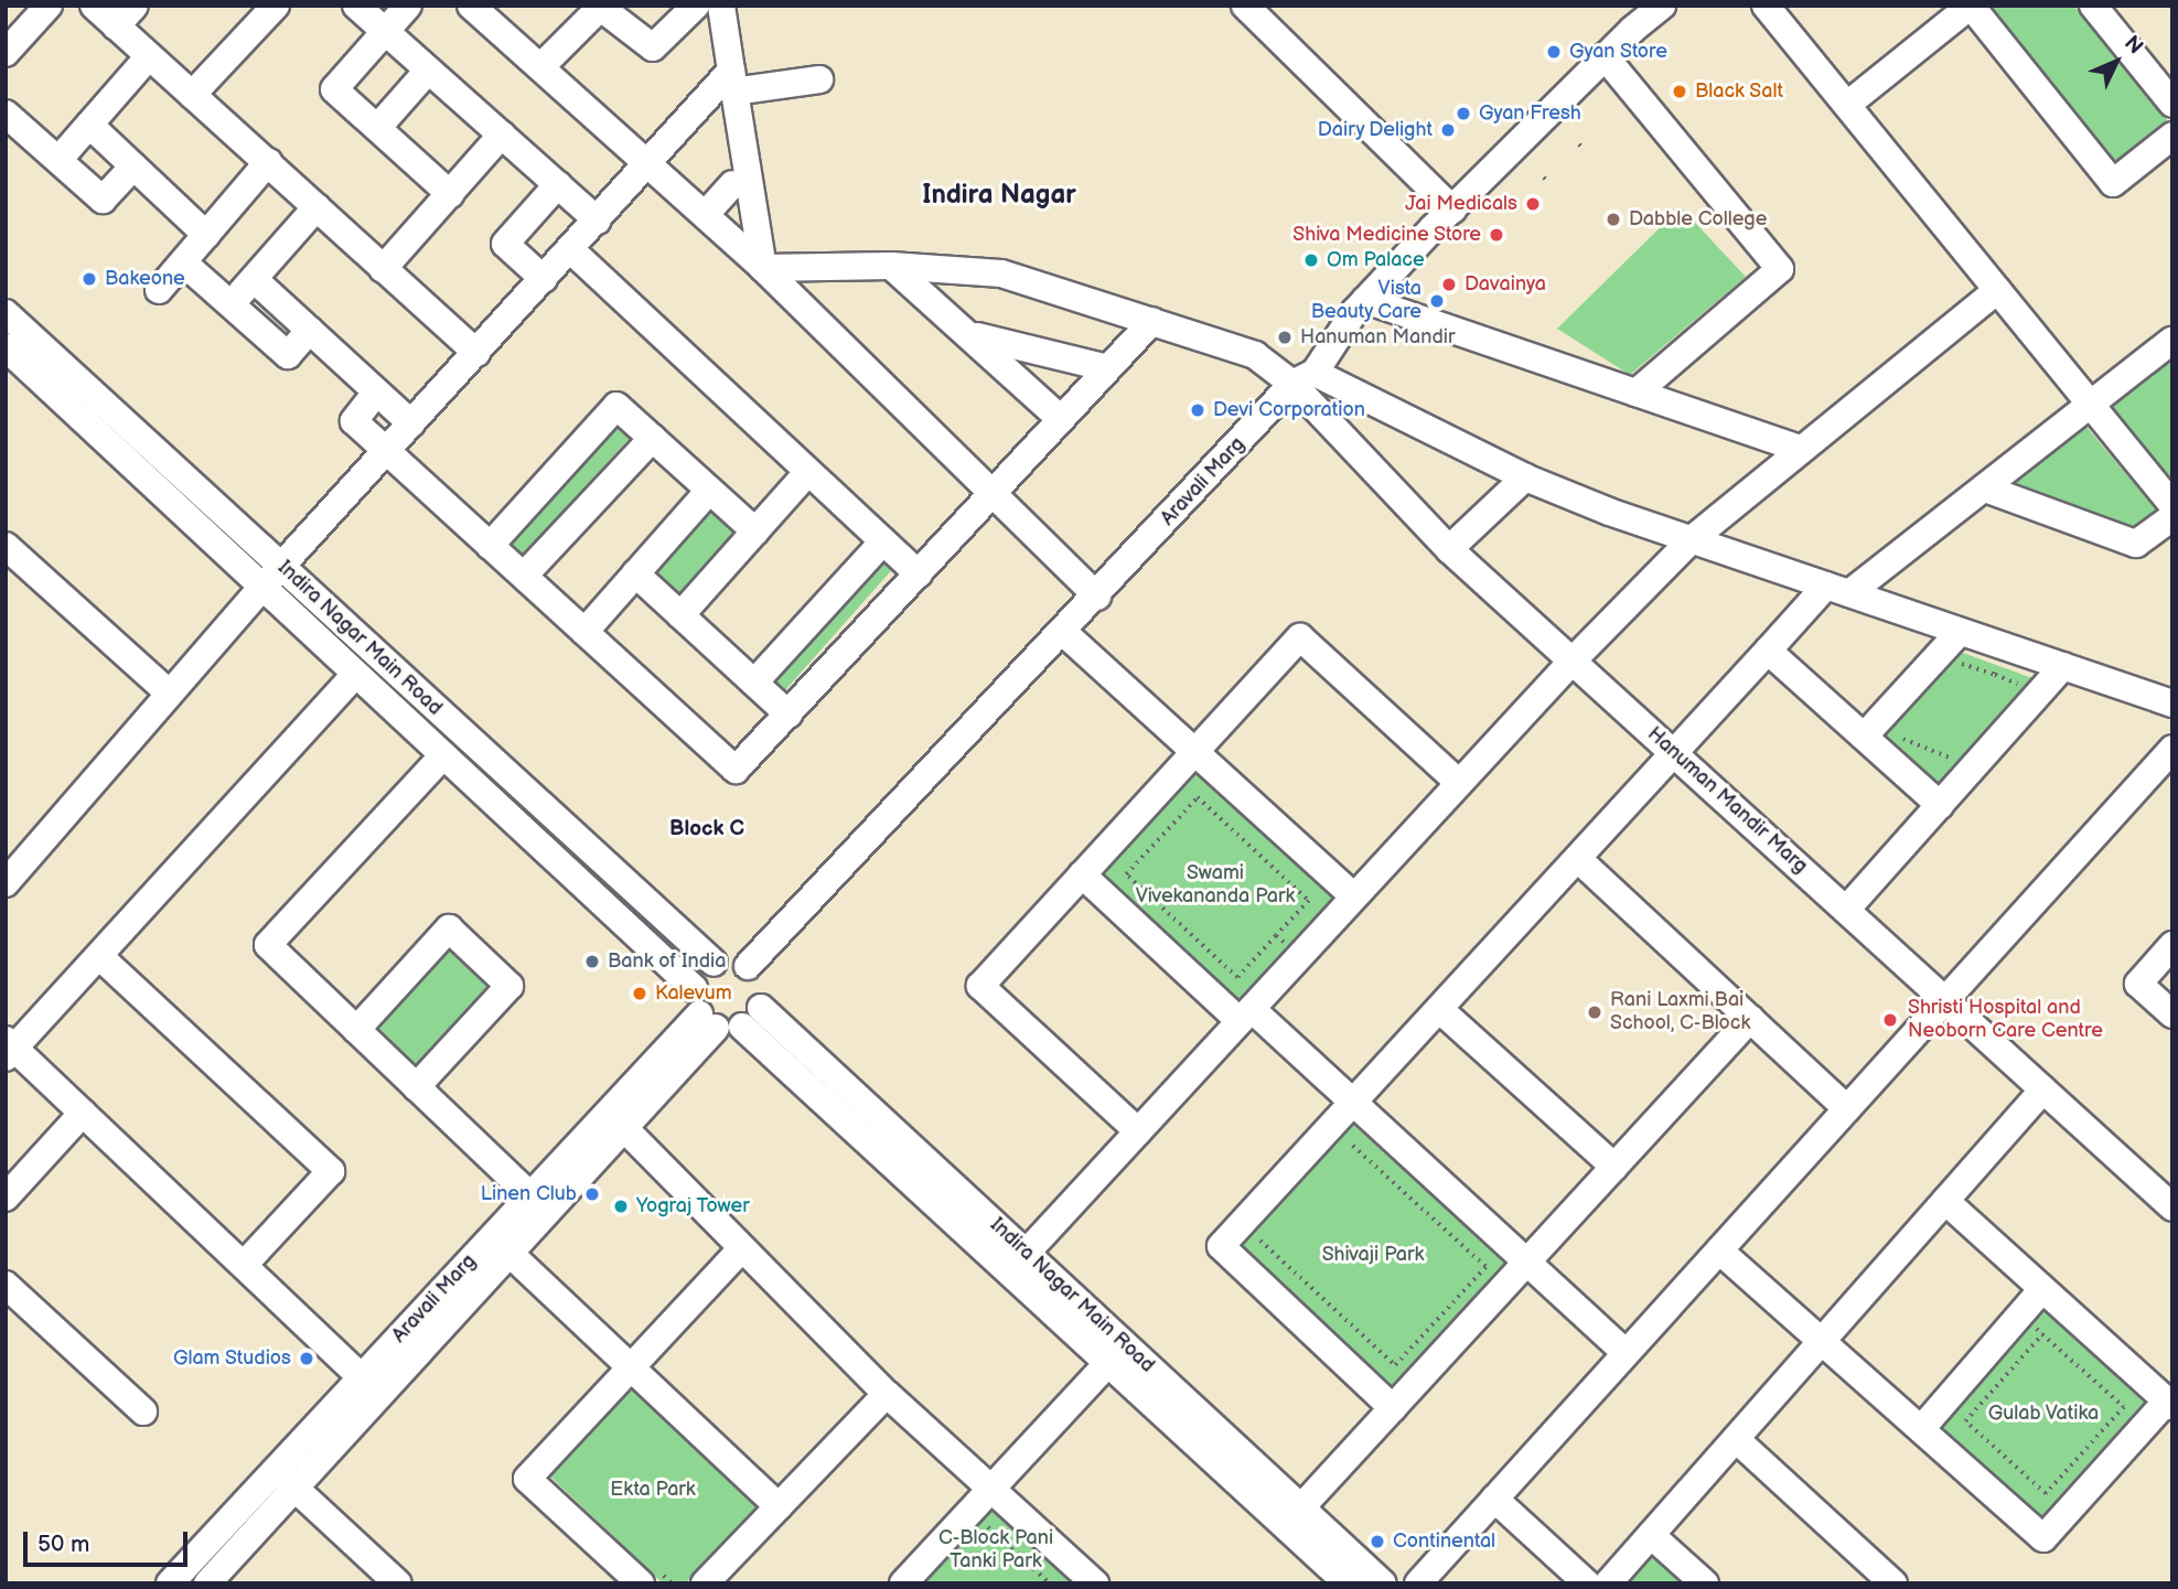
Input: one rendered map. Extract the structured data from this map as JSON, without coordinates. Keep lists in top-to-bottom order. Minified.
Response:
{"streets":{"street":["Aravali Marg","Indira Nagar Main Road","Hanuman Mandir Marg"]},"crossings":[["Aravali Marg","Indira Nagar Main Road"],["Aravali Marg","Hanuman Mandir Marg"]],"districts":["Indira Nagar","Block C"],"parks":["Swami Vivekananda Park","Shivaji Park","Gulab Vatika","Ekta Park","C-Block Pani Tanki Park"],"places":["Gyan Store","Black Salt","Gyan Fresh","Dairy Delight","Jai Medicals","Dabble College","Shiva Medicine Store","Om Palace","Bakeone","Davainya","Vista Beauty Care","Hanuman Mandir","Devi Corporation","Bank of India","Kalevum","Rani Laxmi Bai School, C-Block","Shristi Hospital and Neoborn Care Centre","Linen Club","Yograj Tower","Glam Studios","Continental"],"scale_bar":"50 m","north":"top right"}
